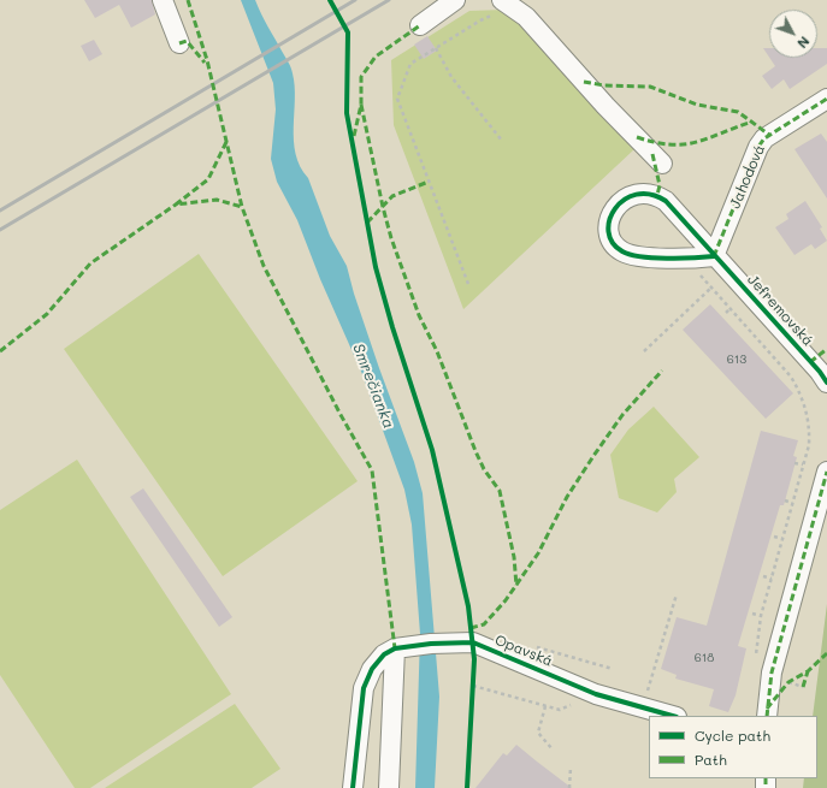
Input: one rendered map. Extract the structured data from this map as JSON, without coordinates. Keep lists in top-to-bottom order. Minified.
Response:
{"streets":{"street":["Jahodová","Jefremovská","Opavská"]},"crossings":[["Jahodová","Jefremovská"]],"water":["Smrečianka"],"house_numbers":["613","618"],"legend":["Cycle path","Path"],"north":"bottom right"}
